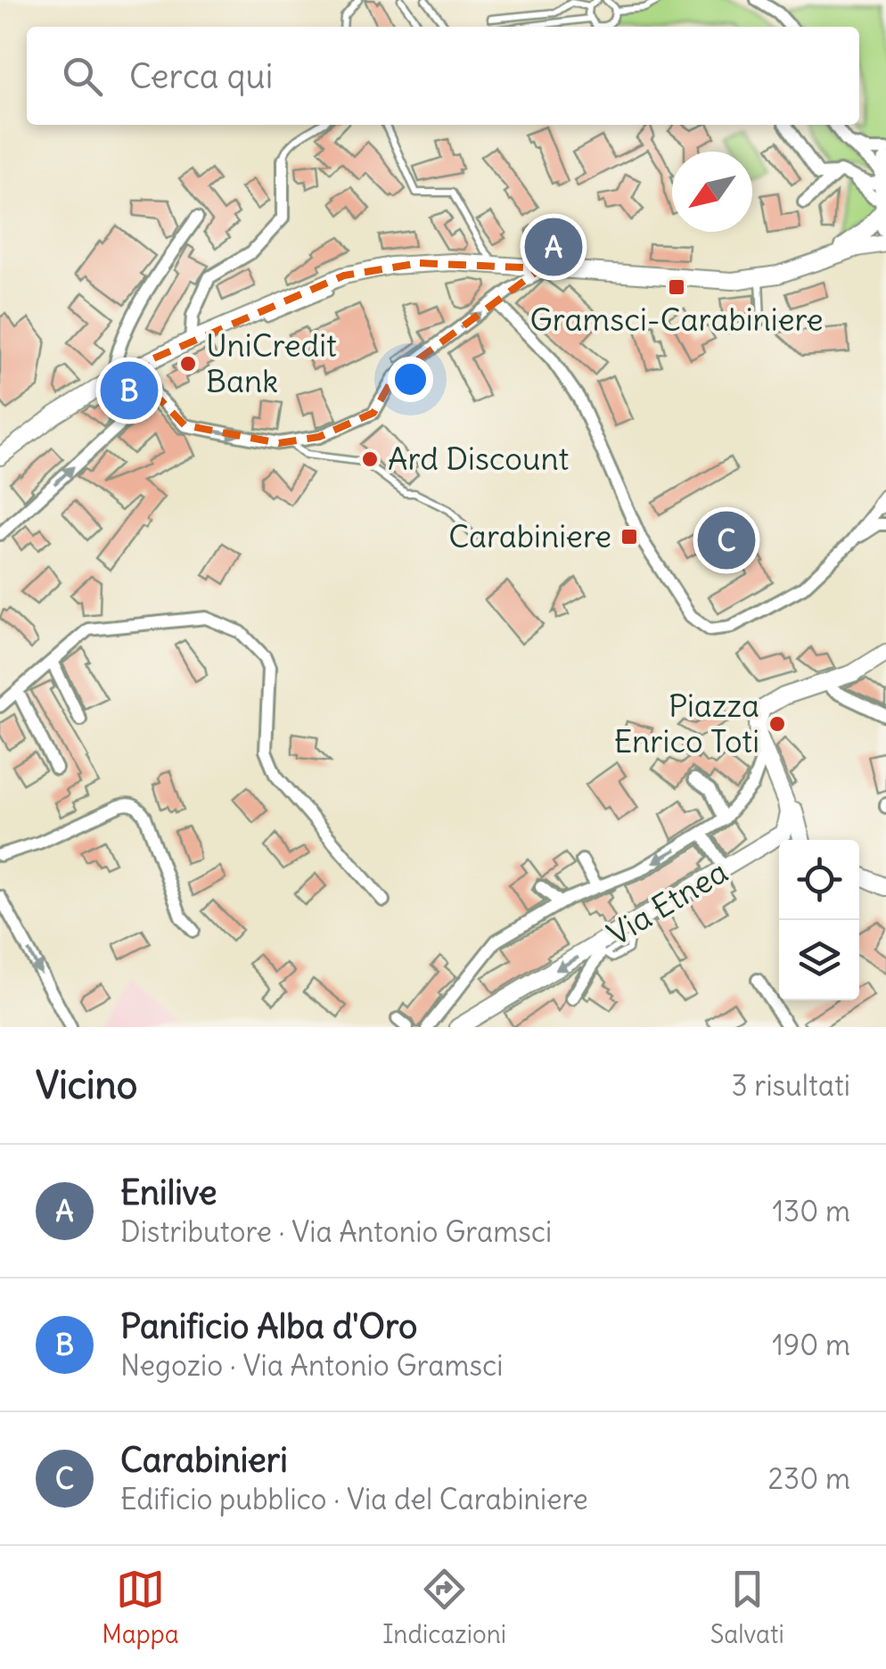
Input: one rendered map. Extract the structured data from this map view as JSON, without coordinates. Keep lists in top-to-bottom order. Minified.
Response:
{"streets":{"main road":["Via Etnea"]},"one_way":["Via Etnea"],"places":{"transit":["Gramsci-Carabiniere","Carabiniere"],"other":["UniCredit Bank","Ard Discount","Piazza Enrico Toti"]},"north":"bottom left","page":{"search":"Cerca qui","pins":["A","B","C"],"heading":["Vicino","3 risultati"],"list":[{"mark":"A","name":"Enilive","note":"Distributore · Via Antonio Gramsci","value":"130 m"},{"mark":"B","name":"Panificio Alba d'Oro","note":"Negozio · Via Antonio Gramsci","value":"190 m"},{"mark":"C","name":"Carabinieri","note":"Edificio pubblico · Via del Carabiniere","value":"230 m"}],"nav":["Mappa","Indicazioni","Salvati"]}}
